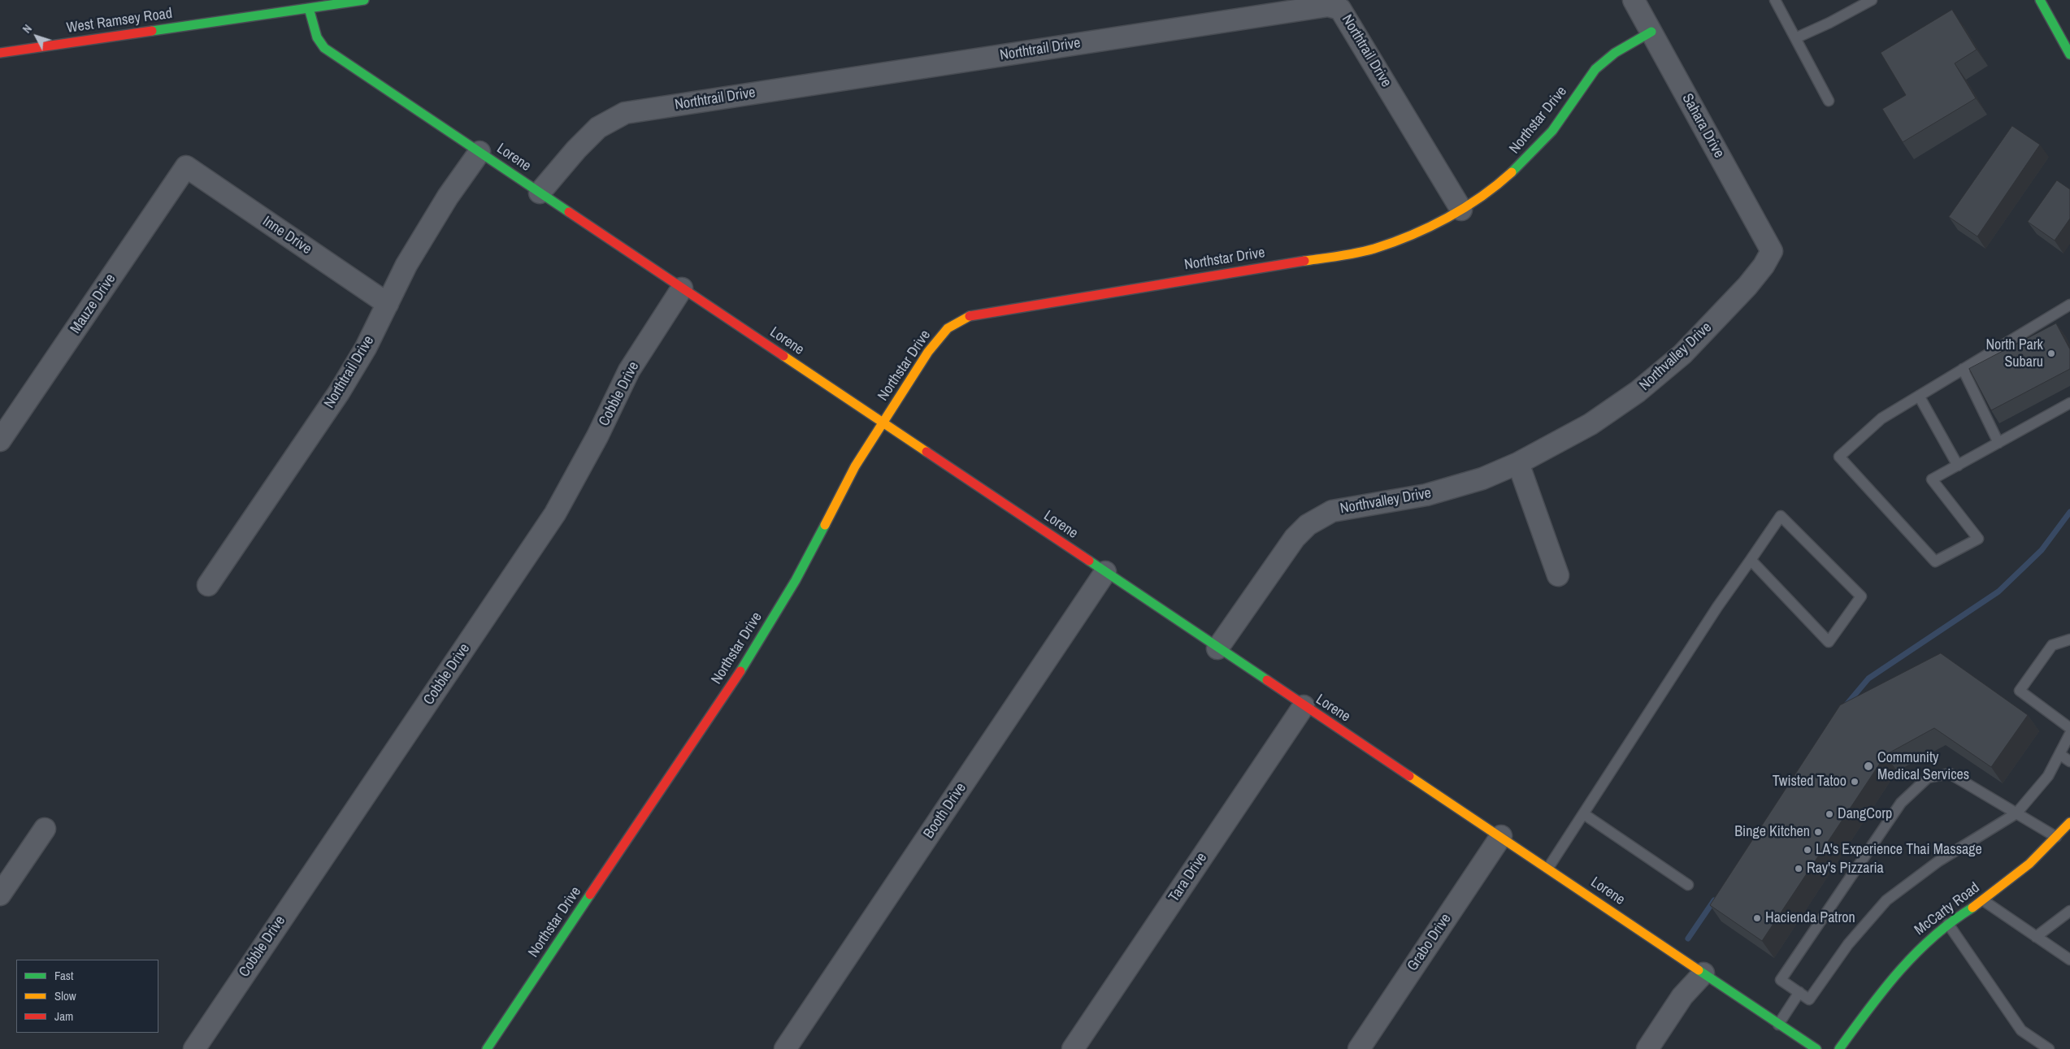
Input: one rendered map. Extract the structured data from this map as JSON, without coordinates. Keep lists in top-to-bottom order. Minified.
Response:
{"streets":{"street":["West Ramsey Road","Northtrail Drive","Northstar Drive","Sahara Drive","Lorene","Inne Drive","Mauze Drive","Northvalley Drive","Cobble Drive","Booth Drive","Tara Drive","McCarty Road","Grabo Drive"]},"crossings":[["West Ramsey Road","Lorene"],["Northtrail Drive","Northstar Drive"],["Northtrail Drive","Lorene"],["Northtrail Drive","Inne Drive"],["Northstar Drive","Sahara Drive"],["Northstar Drive","Lorene"],["Sahara Drive","Northvalley Drive"],["Lorene","Northvalley Drive"],["Lorene","Cobble Drive"],["Lorene","Booth Drive"],["Lorene","Tara Drive"],["Lorene","Grabo Drive"],["Inne Drive","Mauze Drive"]],"places":["North Park Subaru","Community Medical Services","Twisted Tatoo","DangCorp","Binge Kitchen","LA's Experience Thai Massage","Ray's Pizzaria","Hacienda Patron"],"legend":["Fast","Slow","Jam"],"north":"top left"}
